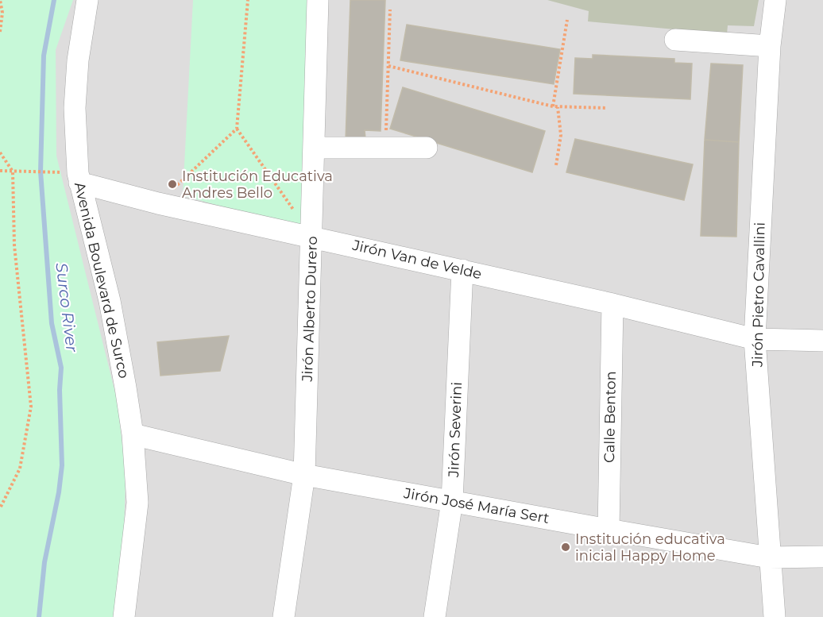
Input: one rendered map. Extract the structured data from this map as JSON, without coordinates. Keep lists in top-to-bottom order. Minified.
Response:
{"streets":{"street":["Jirón Van de Velde","Avenida Boulevard de Surco","Jirón Pietro Cavallini","Jirón Alberto Durero","Calle Benton","Jirón Severini","Jirón José María Sert"]},"crossings":[["Jirón Van de Velde","Avenida Boulevard de Surco"],["Jirón Van de Velde","Jirón Pietro Cavallini"],["Jirón Van de Velde","Jirón Alberto Durero"],["Jirón Van de Velde","Calle Benton"],["Jirón Van de Velde","Jirón Severini"],["Avenida Boulevard de Surco","Jirón José María Sert"],["Jirón Pietro Cavallini","Jirón José María Sert"],["Jirón Alberto Durero","Jirón José María Sert"],["Calle Benton","Jirón José María Sert"],["Jirón Severini","Jirón José María Sert"]],"water":["Surco River"],"places":["Institución Educativa Andres Bello","Institución educativa inicial Happy Home"]}
